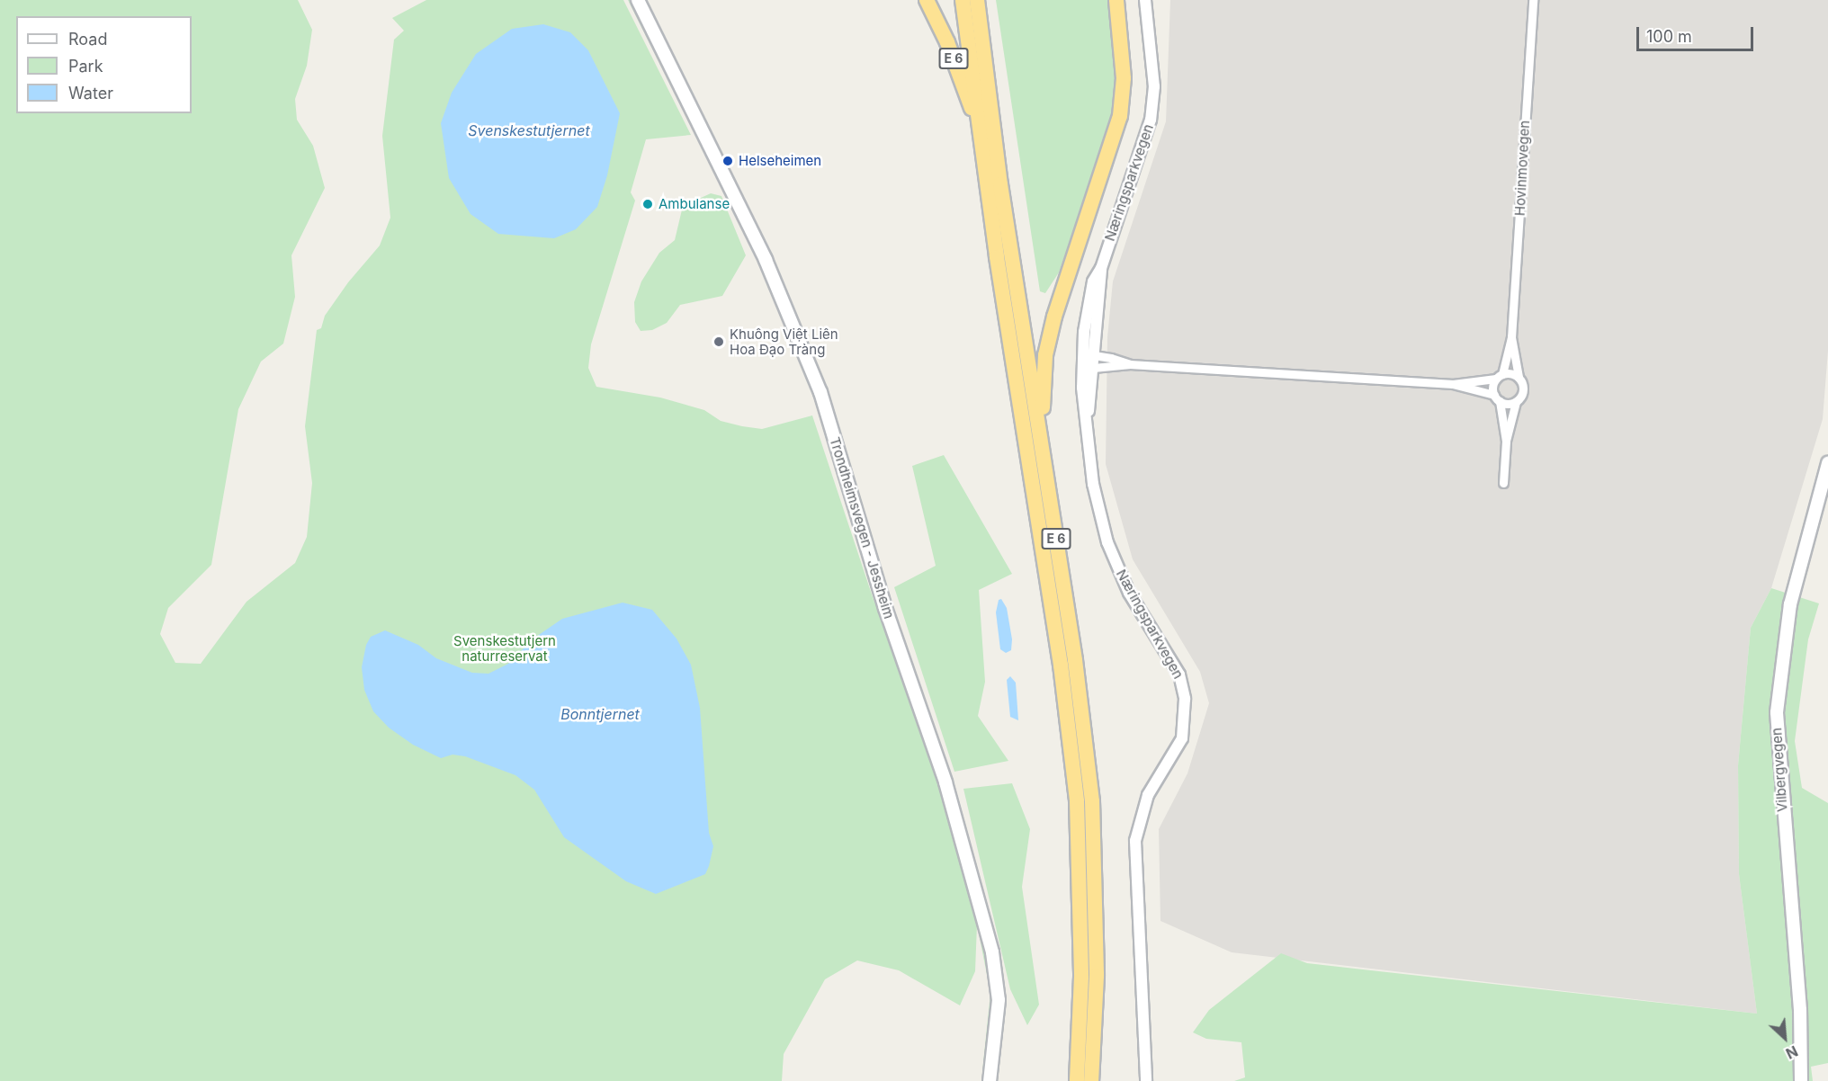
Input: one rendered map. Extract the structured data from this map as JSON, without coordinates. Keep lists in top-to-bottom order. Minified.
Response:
{"streets":{"highway":["E 6"],"main road":["Trondheimsvegen - Jessheim","Vilbergvegen"],"street":["Hovinmovegen","Næringsparkvegen"]},"water":["Svenskestutjernet","Bonntjernet"],"parks":["Svenskestutjern naturreservat"],"places":["Helseheimen","Ambulanse","Khuông Việt Liên Hoa Đạo Tràng"],"legend":["Road","Park","Water"],"scale_bar":"100 m","north":"bottom right"}
